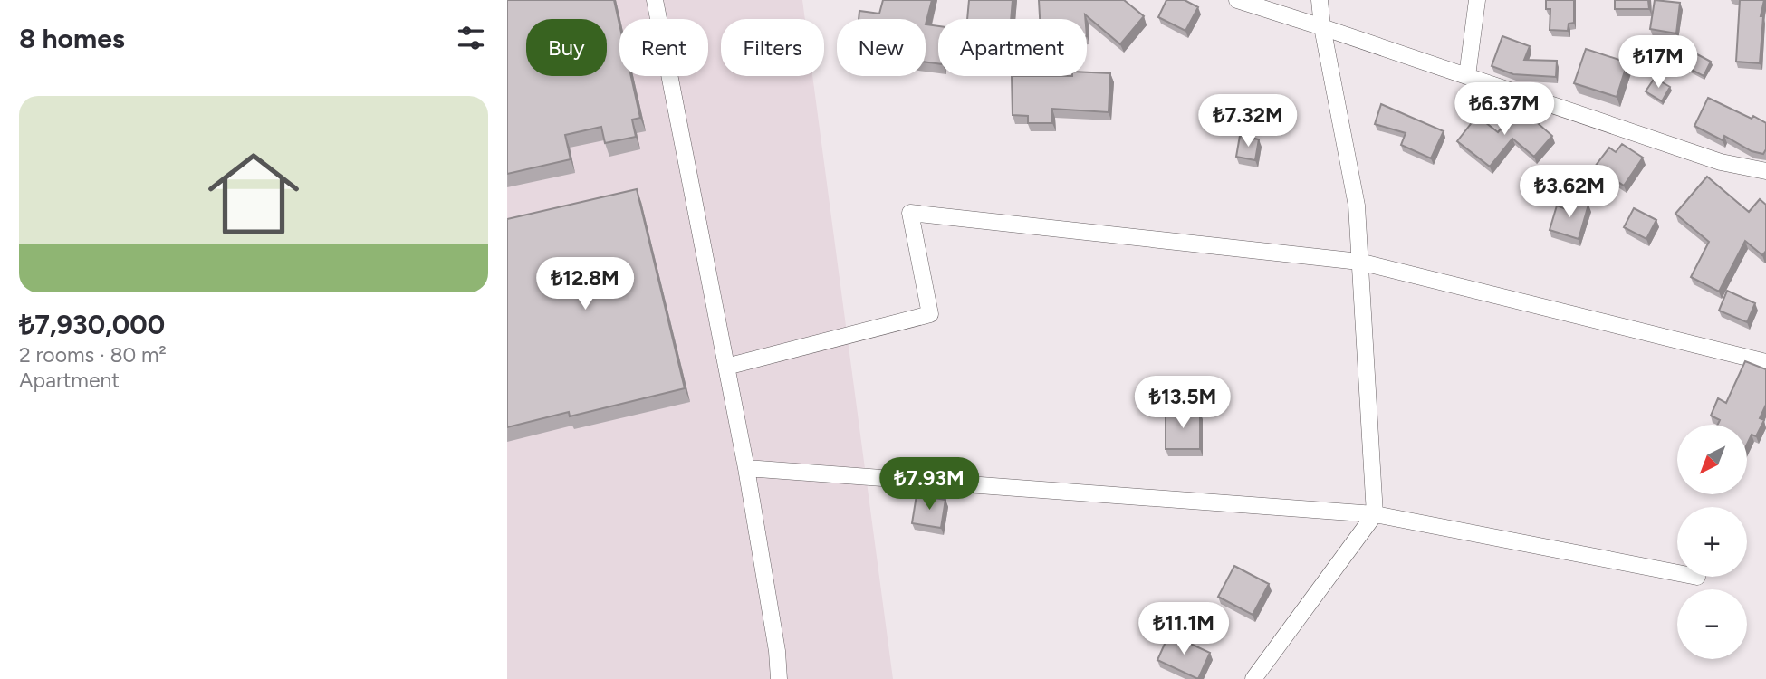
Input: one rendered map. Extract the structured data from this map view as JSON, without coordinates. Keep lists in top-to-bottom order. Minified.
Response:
{"north":"bottom left","page":{"heading":"8 homes","chip":["Buy","Rent","Filters","New","Apartment"],"price":["₺17M","₺6.37M","₺7.32M","₺3.62M","₺12.8M","₺13.5M","₺7.93M","₺11.1M"],"list":[{"name":"₺7,930,000","note":"2 rooms · 80 m² · Apartment"}],"map_buttons":["+","−"]}}
